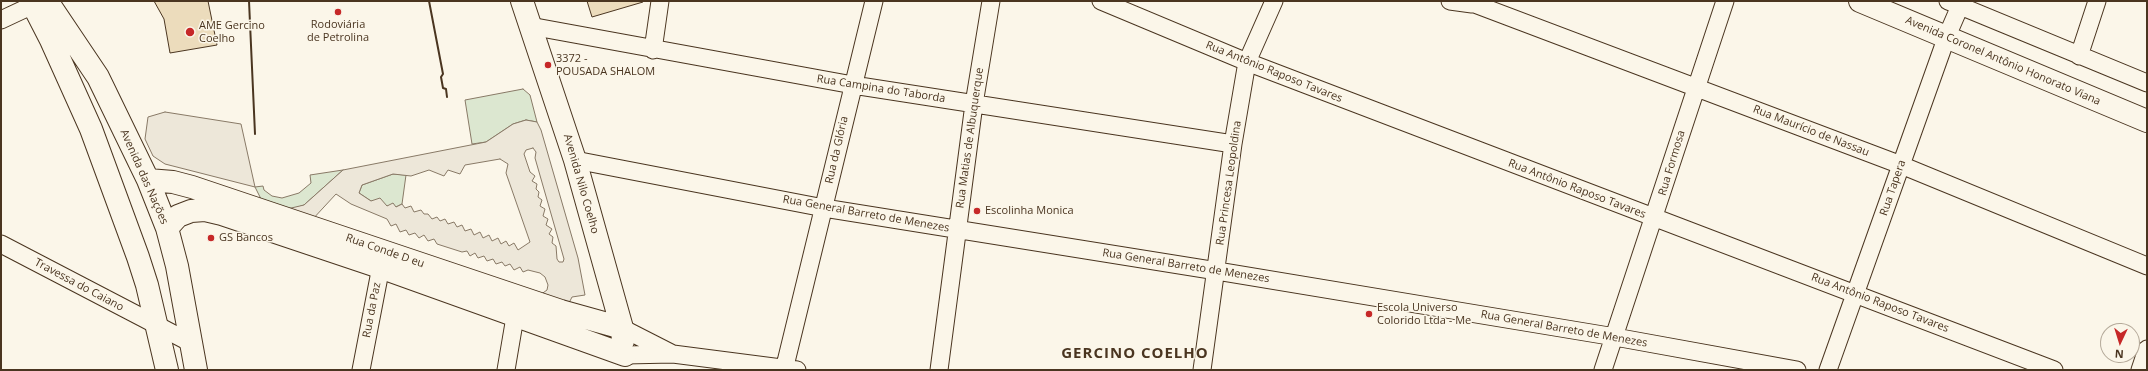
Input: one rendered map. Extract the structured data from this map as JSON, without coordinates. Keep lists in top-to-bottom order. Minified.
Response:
{"streets":{"main road":["Avenida Coronel Antônio Honorato Viana","Avenida das Nações","Avenida Nilo Coelho","Rua Conde D eu"],"street":["Rua Antônio Raposo Tavares","Rua Campina do Taborda","Rua Maurício de Nassau","Rua Matias de Albuquerque","Rua da Glória","Rua Formosa","Rua Princesa Leopoldina","Rua Tapera","Rua General Barreto de Menezes","Travessa do Caiano","Rua da Paz"]},"crossings":[["Avenida Coronel Antônio Honorato Viana","Rua Tapera"],["Rua Antônio Raposo Tavares","Rua Formosa"],["Rua Antônio Raposo Tavares","Rua Princesa Leopoldina"],["Rua Antônio Raposo Tavares","Rua Tapera"],["Rua Campina do Taborda","Rua Matias de Albuquerque"],["Rua Campina do Taborda","Rua da Glória"],["Rua Campina do Taborda","Rua Princesa Leopoldina"],["Rua Campina do Taborda","Avenida Nilo Coelho"],["Rua Maurício de Nassau","Rua Formosa"],["Rua Maurício de Nassau","Rua Tapera"],["Rua Matias de Albuquerque","Rua General Barreto de Menezes"],["Rua da Glória","Rua General Barreto de Menezes"],["Rua Formosa","Rua General Barreto de Menezes"],["Avenida das Nações","Rua Conde D eu"],["Avenida das Nações","Travessa do Caiano"],["Rua Princesa Leopoldina","Rua General Barreto de Menezes"],["Avenida Nilo Coelho","Rua General Barreto de Menezes"],["Avenida Nilo Coelho","Rua Conde D eu"],["Rua Conde D eu","Rua da Paz"]],"districts":["GERCINO COELHO"],"places":["Rodoviária de Petrolina","AME Gercino Coelho","3372 - POUSADA SHALOM","Escolinha Monica","GS Bancos","Escola Universo Colorido Ltda - Me"],"north":"bottom"}
